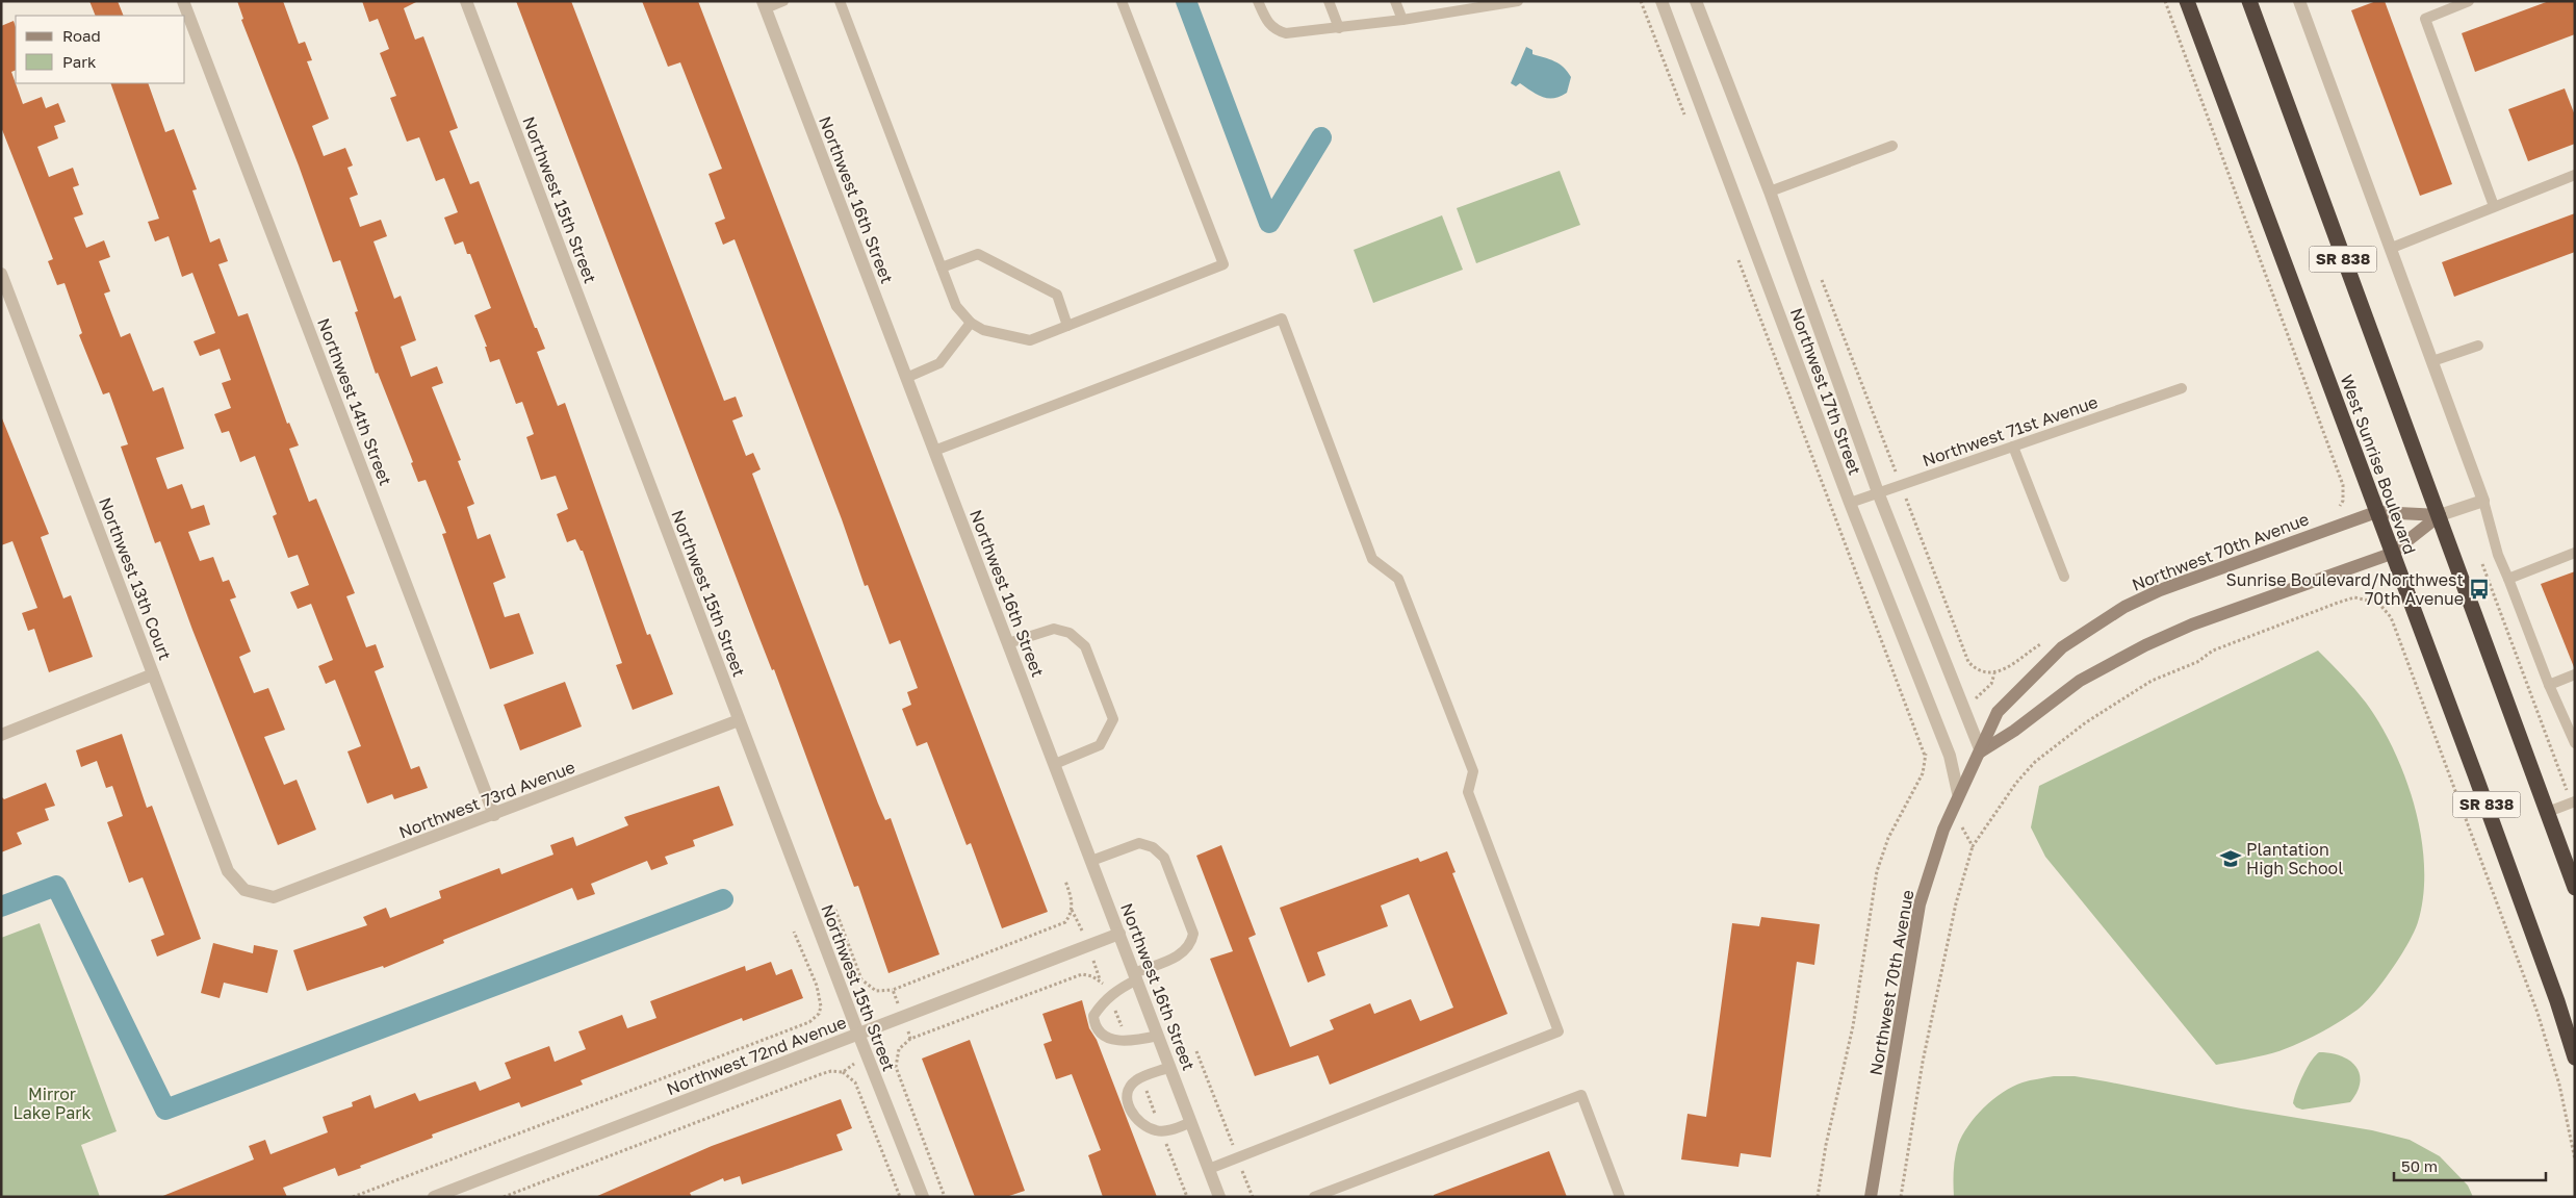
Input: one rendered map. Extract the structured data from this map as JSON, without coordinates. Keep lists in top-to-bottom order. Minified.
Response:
{"streets":{"highway":["SR 838","West Sunrise Boulevard"],"street":["Northwest 15th Street","Northwest 16th Street","Northwest 17th Street","Northwest 14th Street","Northwest 70th Avenue","Northwest 13th Court","Northwest 73rd Avenue","Northwest 72nd Avenue"],"lane":["Northwest 71st Avenue"]},"crossings":[["Northwest 15th Street","Northwest 73rd Avenue"],["Northwest 15th Street","Northwest 72nd Avenue"],["Northwest 16th Street","Northwest 72nd Avenue"],["SR 838","Northwest 70th Avenue"],["Northwest 17th Street","Northwest 71st Avenue"],["Northwest 17th Street","Northwest 70th Avenue"],["Northwest 14th Street","Northwest 73rd Avenue"],["West Sunrise Boulevard","Northwest 70th Avenue"],["Northwest 13th Court","Northwest 73rd Avenue"]],"parks":["Mirror Lake Park"],"places":{"bus stop":["Sunrise Boulevard/Northwest 70th Avenue"],"school or university":["Plantation High School"]},"legend":["Road","Park"],"scale_bar":"50 m"}
